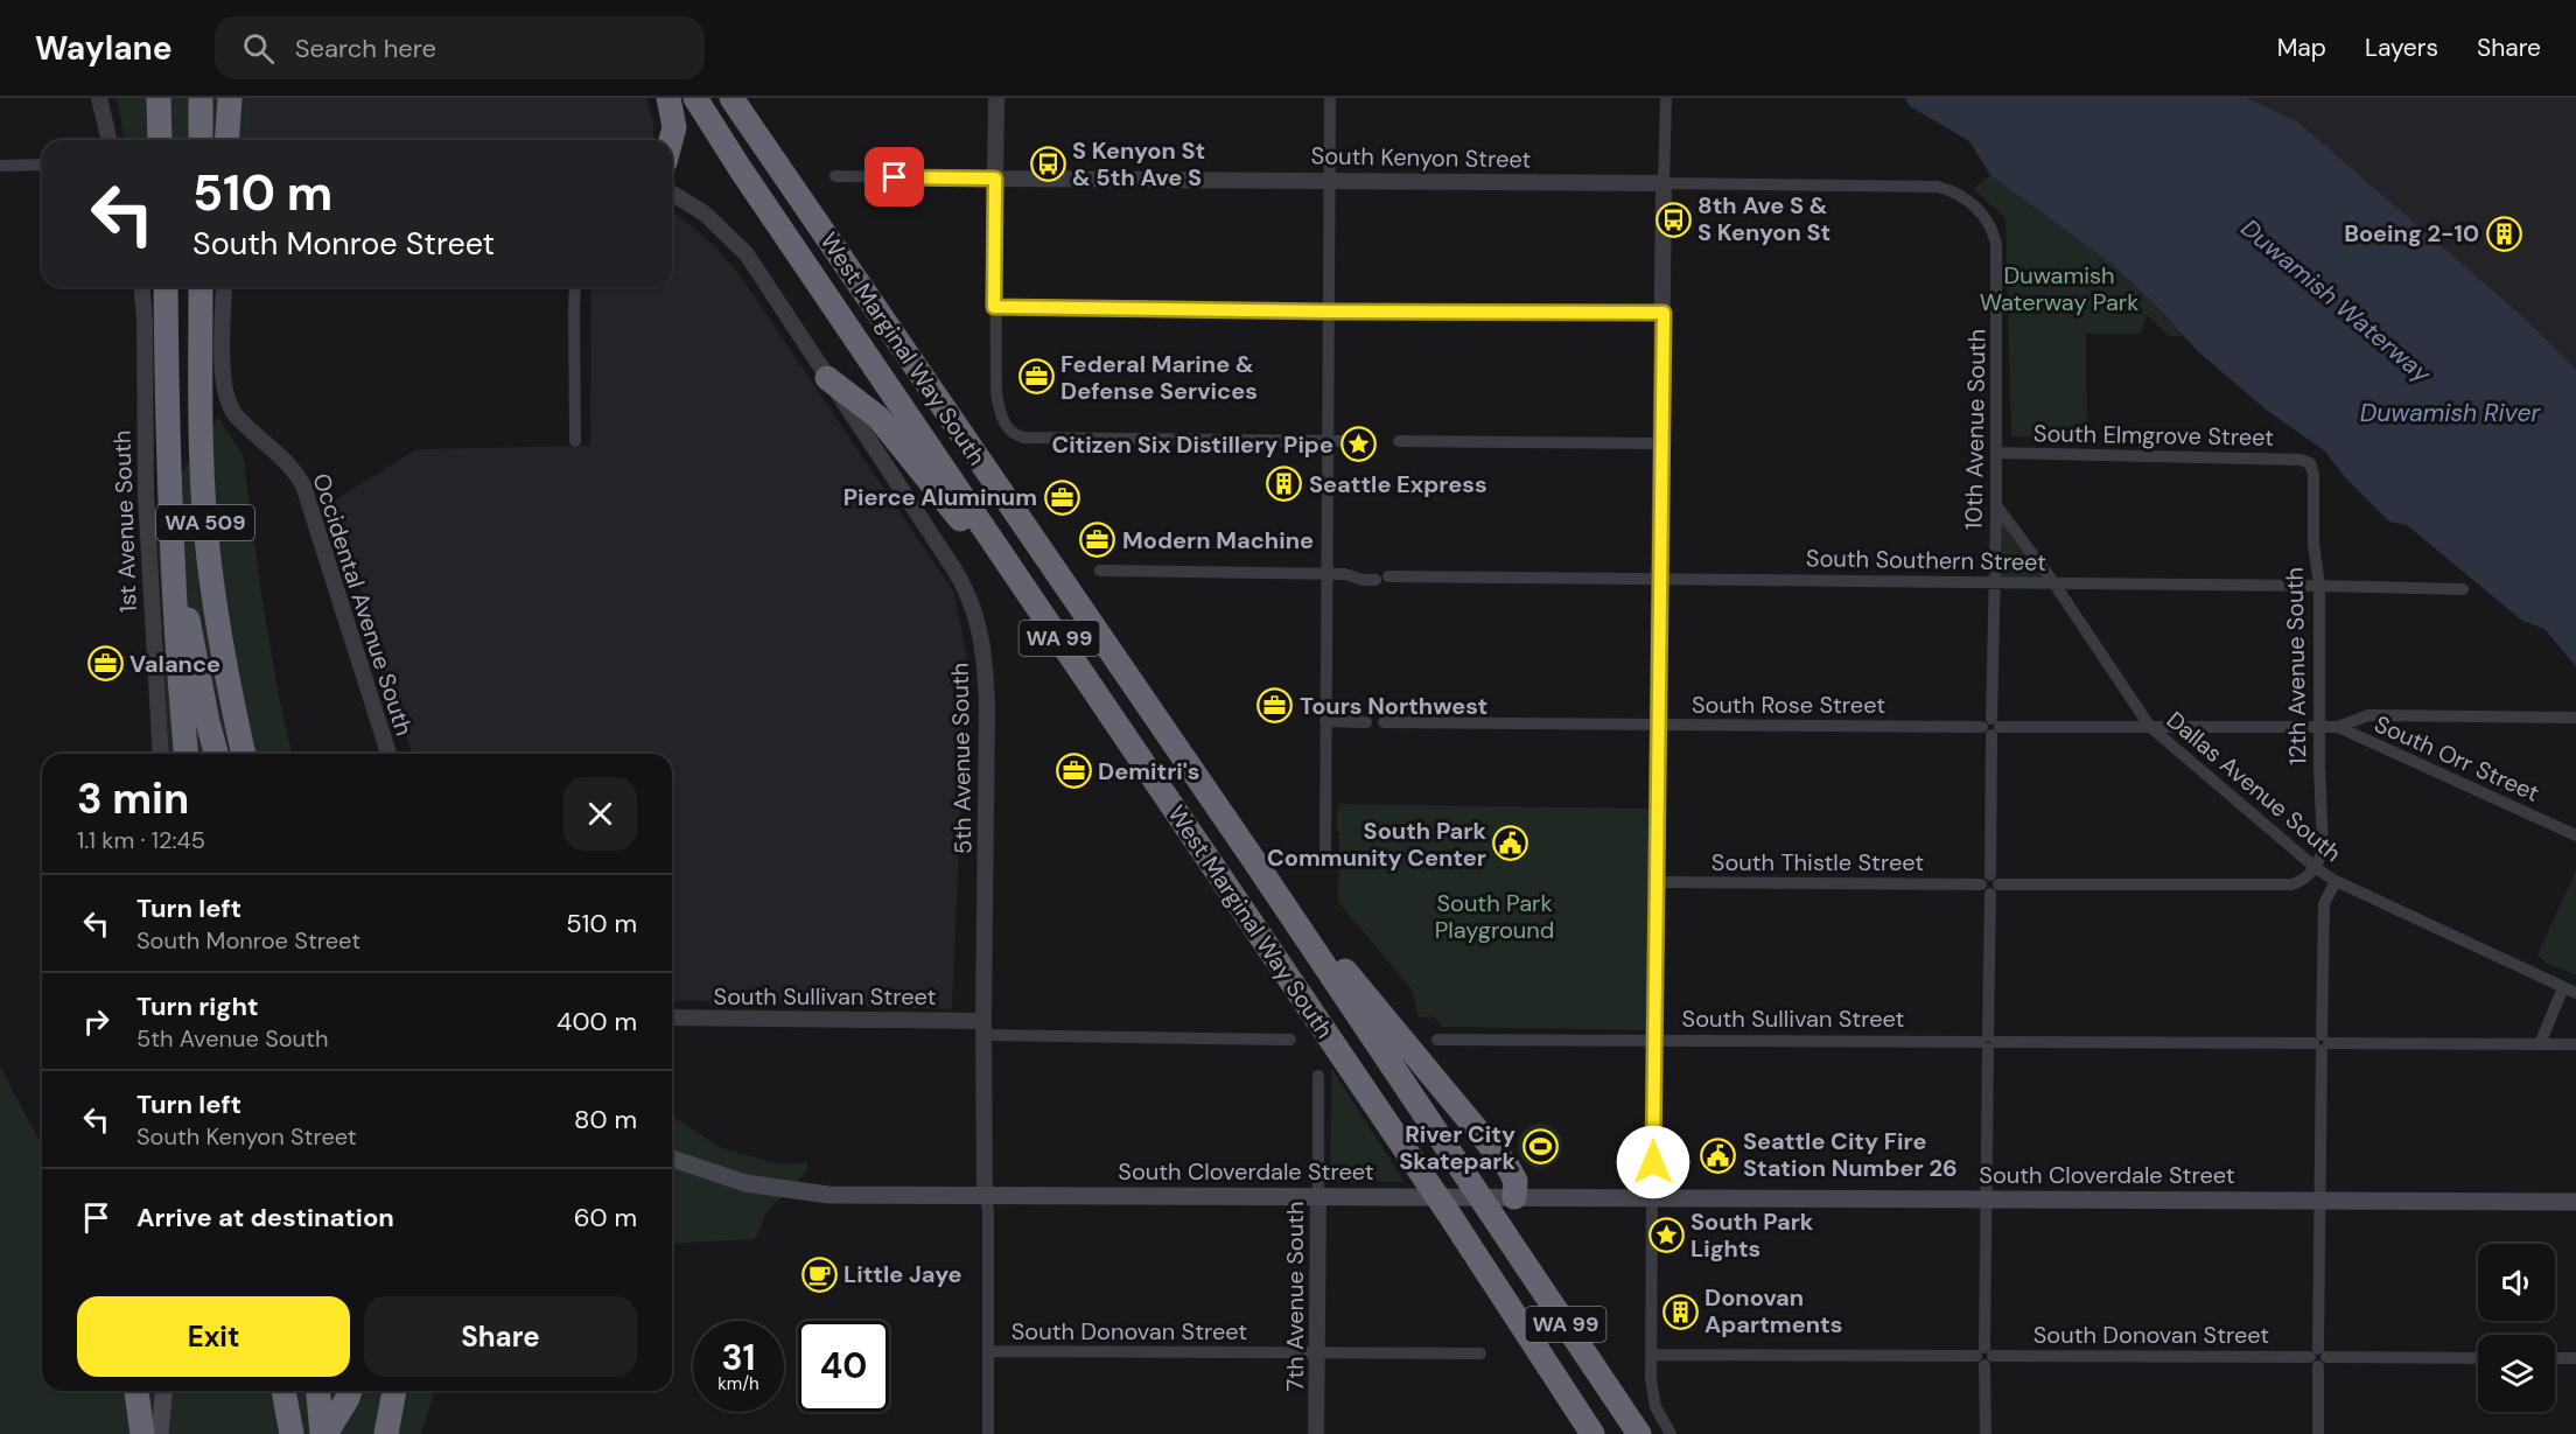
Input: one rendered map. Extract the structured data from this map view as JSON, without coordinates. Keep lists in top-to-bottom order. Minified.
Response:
{"streets":{"highway":["West Marginal Way South","WA 509","WA 99"],"main road":["South Cloverdale Street"],"street":["South Kenyon Street","10th Avenue South","South Elmgrove Street","1st Avenue South","South Southern Street","Occidental Avenue South","12th Avenue South","South Rose Street","5th Avenue South","South Orr Street","Dallas Avenue South","South Thistle Street","South Sullivan Street","7th Avenue South","South Donovan Street"]},"crossings":[["South Kenyon Street","10th Avenue South"],["10th Avenue South","South Elmgrove Street"],["10th Avenue South","South Southern Street"],["10th Avenue South","South Rose Street"],["10th Avenue South","Dallas Avenue South"],["10th Avenue South","South Thistle Street"],["10th Avenue South","South Sullivan Street"],["10th Avenue South","South Cloverdale Street"],["10th Avenue South","South Donovan Street"],["South Elmgrove Street","12th Avenue South"],["South Southern Street","12th Avenue South"],["South Southern Street","Dallas Avenue South"],["12th Avenue South","South Rose Street"],["12th Avenue South","South Orr Street"],["12th Avenue South","Dallas Avenue South"],["12th Avenue South","South Thistle Street"],["South Rose Street","South Orr Street"],["South Rose Street","Dallas Avenue South"],["5th Avenue South","South Sullivan Street"],["5th Avenue South","South Cloverdale Street"],["5th Avenue South","South Donovan Street"],["Dallas Avenue South","South Thistle Street"],["South Cloverdale Street","7th Avenue South"],["7th Avenue South","South Donovan Street"]],"water":["Duwamish Waterway","Duwamish River"],"parks":["Duwamish Waterway Park","South Park Playground"],"places":{"bus stop":["S Kenyon St & 5th Ave S","8th Ave S & S Kenyon St"],"building":["Boeing 2-10","Seattle Express","Donovan Apartments"],"office":["Federal Marine & Defense Services","Pierce Aluminum","Modern Machine","Valance","Tours Northwest","Demitri's"],"place":["Citizen Six Distillery Pipe","South Park Lights"],"public building":["South Park Community Center","Seattle City Fire Station Number 26"],"sports":["River City Skatepark"],"cafe":["Little Jaye"]},"page":{"header":"Waylane","search":"Search here","nav":["Map","Layers","Share"],"turn":["510 m","South Monroe Street"],"heading":["3 min","1.1 km · 12:45"],"list":[{"name":"Turn left","note":"South Monroe Street","value":"510 m"},{"name":"Turn right","note":"5th Avenue South","value":"400 m"},{"name":"Turn left","note":"South Kenyon Street","value":"80 m"},{"name":"Arrive at destination","value":"60 m"}],"buttons":["Exit","Share"],"speed":"31 km/h","limit":"40"}}
